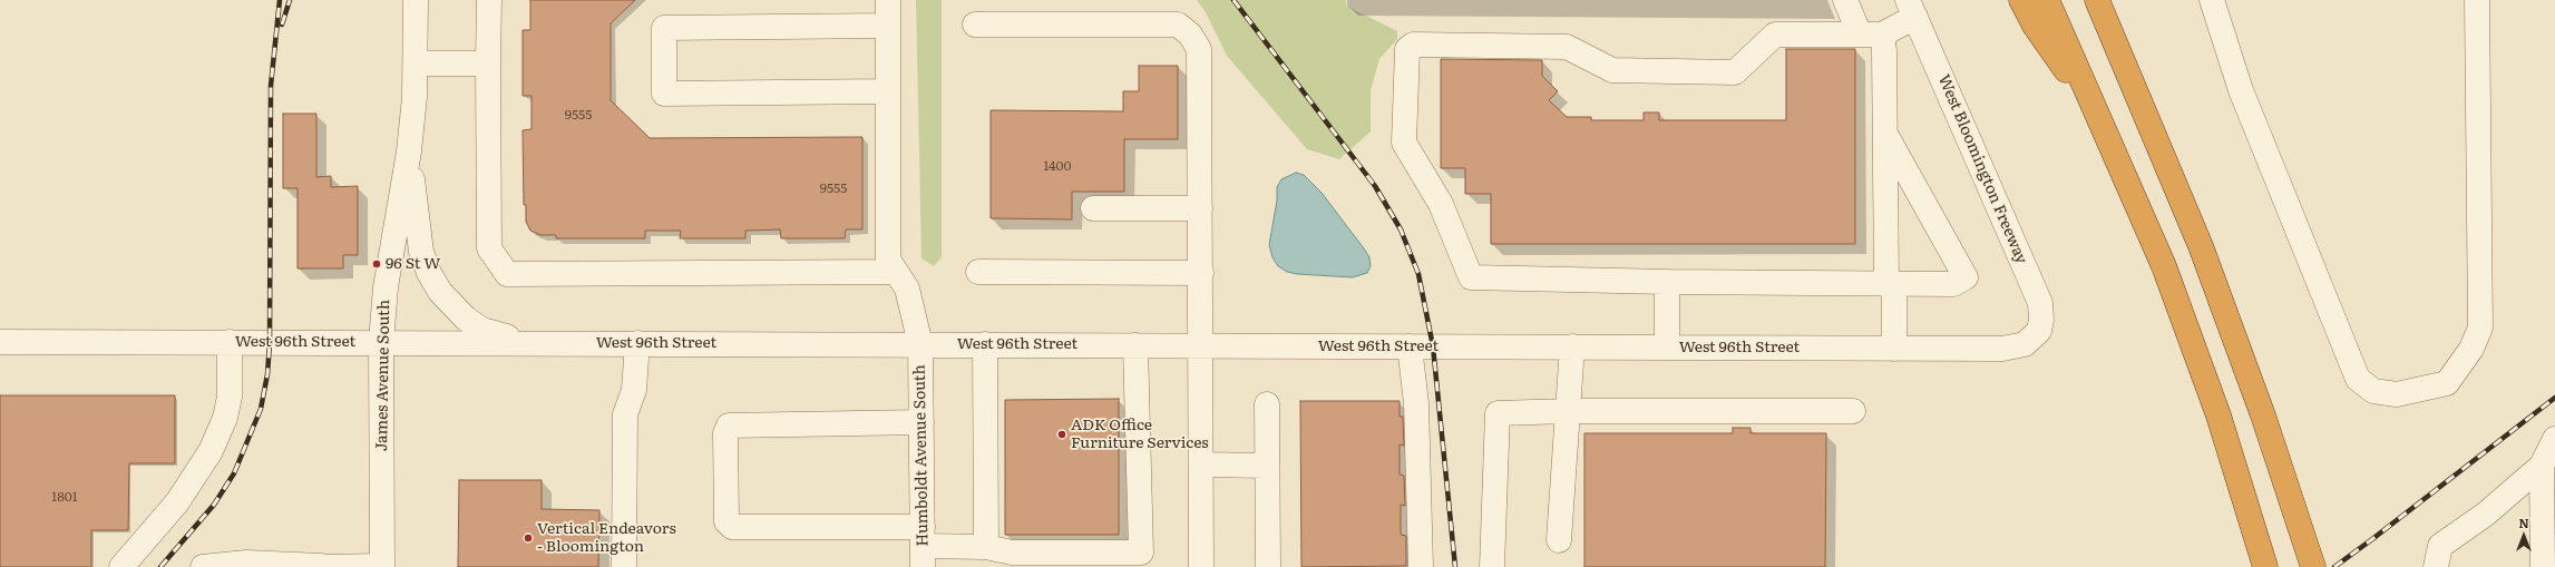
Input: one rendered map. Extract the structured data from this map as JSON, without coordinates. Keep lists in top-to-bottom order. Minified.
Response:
{"streets":{"street":["West Bloomington Freeway","West 96th Street","James Avenue South","Humboldt Avenue South"]},"crossings":[["West Bloomington Freeway","West 96th Street"],["West 96th Street","James Avenue South"],["West 96th Street","Humboldt Avenue South"]],"places":["96 St W","ADK Office Furniture Services","Vertical Endeavors - Bloomington"],"house_numbers":["9555","1400","9555","1801"],"north":"top"}
